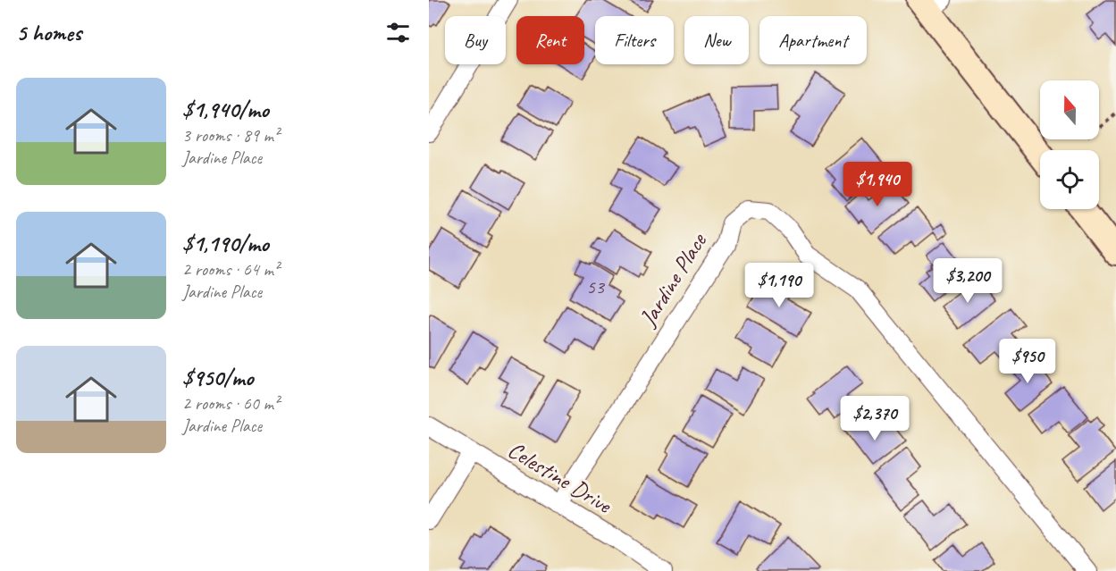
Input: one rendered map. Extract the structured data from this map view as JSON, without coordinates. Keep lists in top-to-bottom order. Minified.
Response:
{"streets":{"street":["Jardine Place","Celestine Drive"]},"crossings":[["Jardine Place","Celestine Drive"]],"house_numbers":["53"],"north":"top","page":{"heading":"5 homes","chip":["Buy","Rent","Filters","New","Apartment"],"list":[{"name":"$1,940/mo","note":"3 rooms · 89 m² · Jardine Place"},{"name":"$1,190/mo","note":"2 rooms · 64 m² · Jardine Place"},{"name":"$950/mo","note":"2 rooms · 60 m² · Jardine Place"}],"price":["$1,940","$3,200","$1,190","$950","$2,370"]}}
